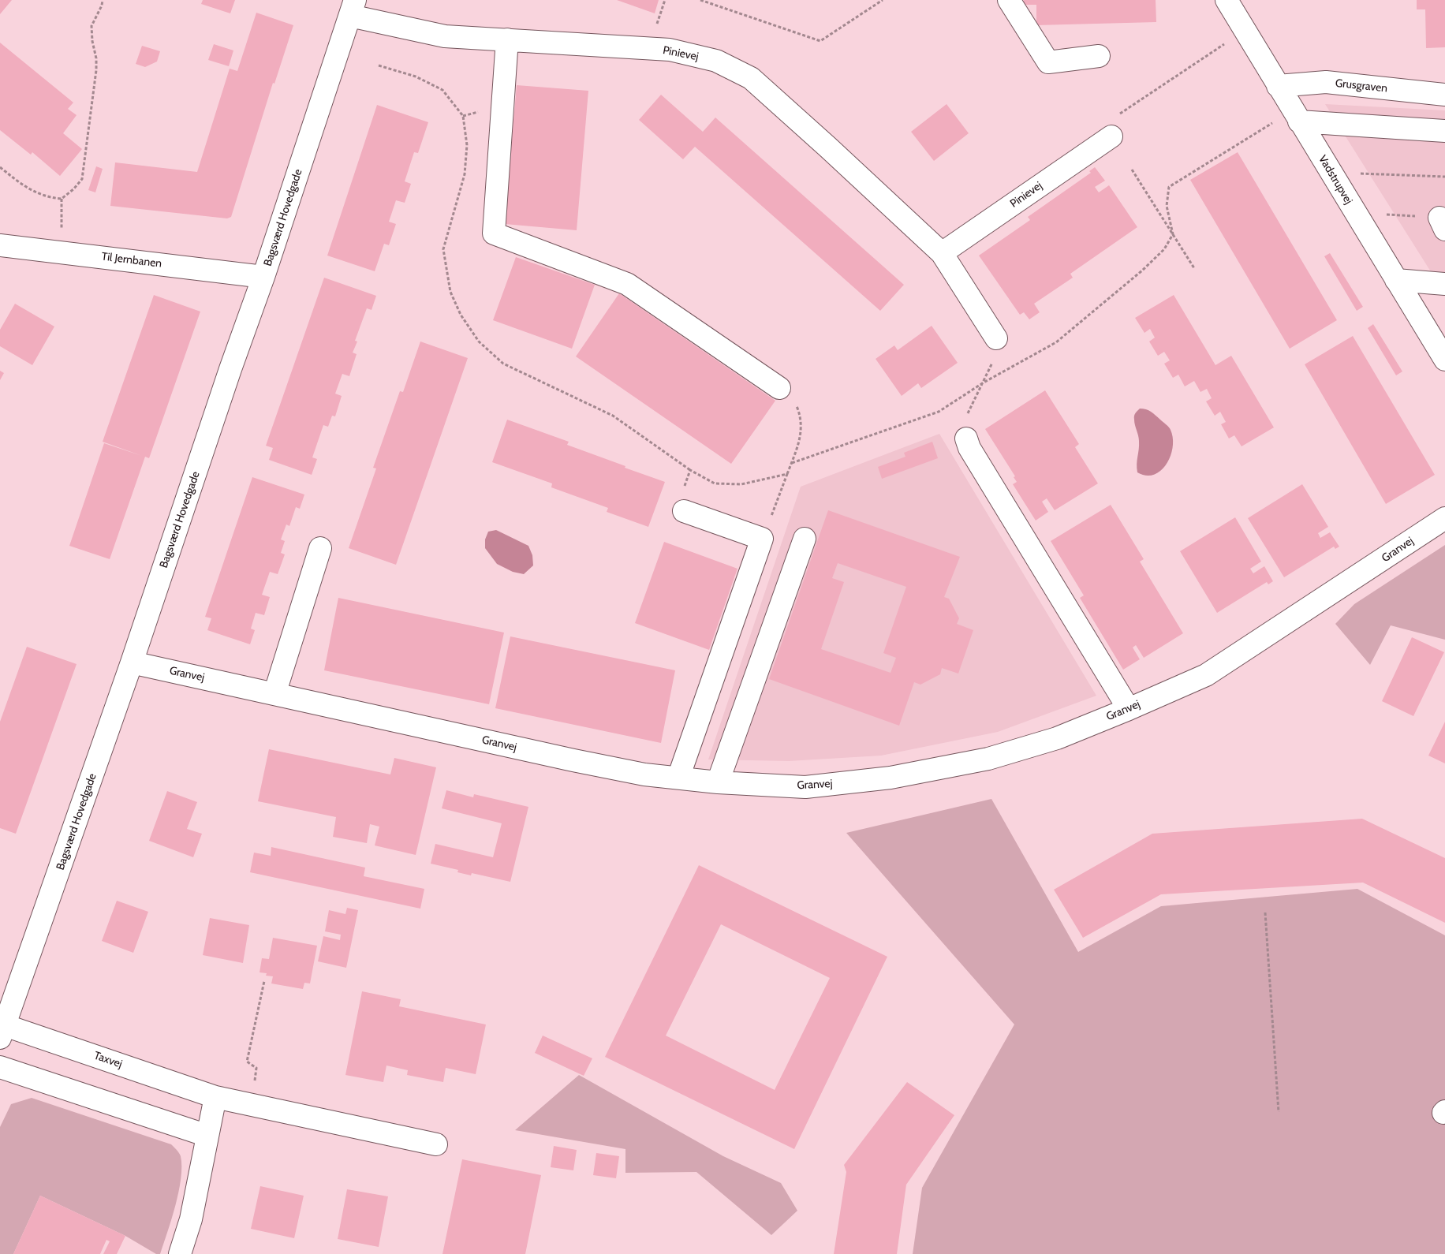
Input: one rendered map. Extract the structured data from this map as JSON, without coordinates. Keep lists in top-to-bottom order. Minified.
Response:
{"streets":{"street":["Pinievej","Grusgraven","Vadstrupvej","Bagsværd Hovedgade","Til Jernbanen","Granvej","Taxvej"]},"crossings":[["Pinievej","Bagsværd Hovedgade"],["Grusgraven","Vadstrupvej"],["Bagsværd Hovedgade","Til Jernbanen"],["Bagsværd Hovedgade","Granvej"],["Bagsværd Hovedgade","Taxvej"]]}
